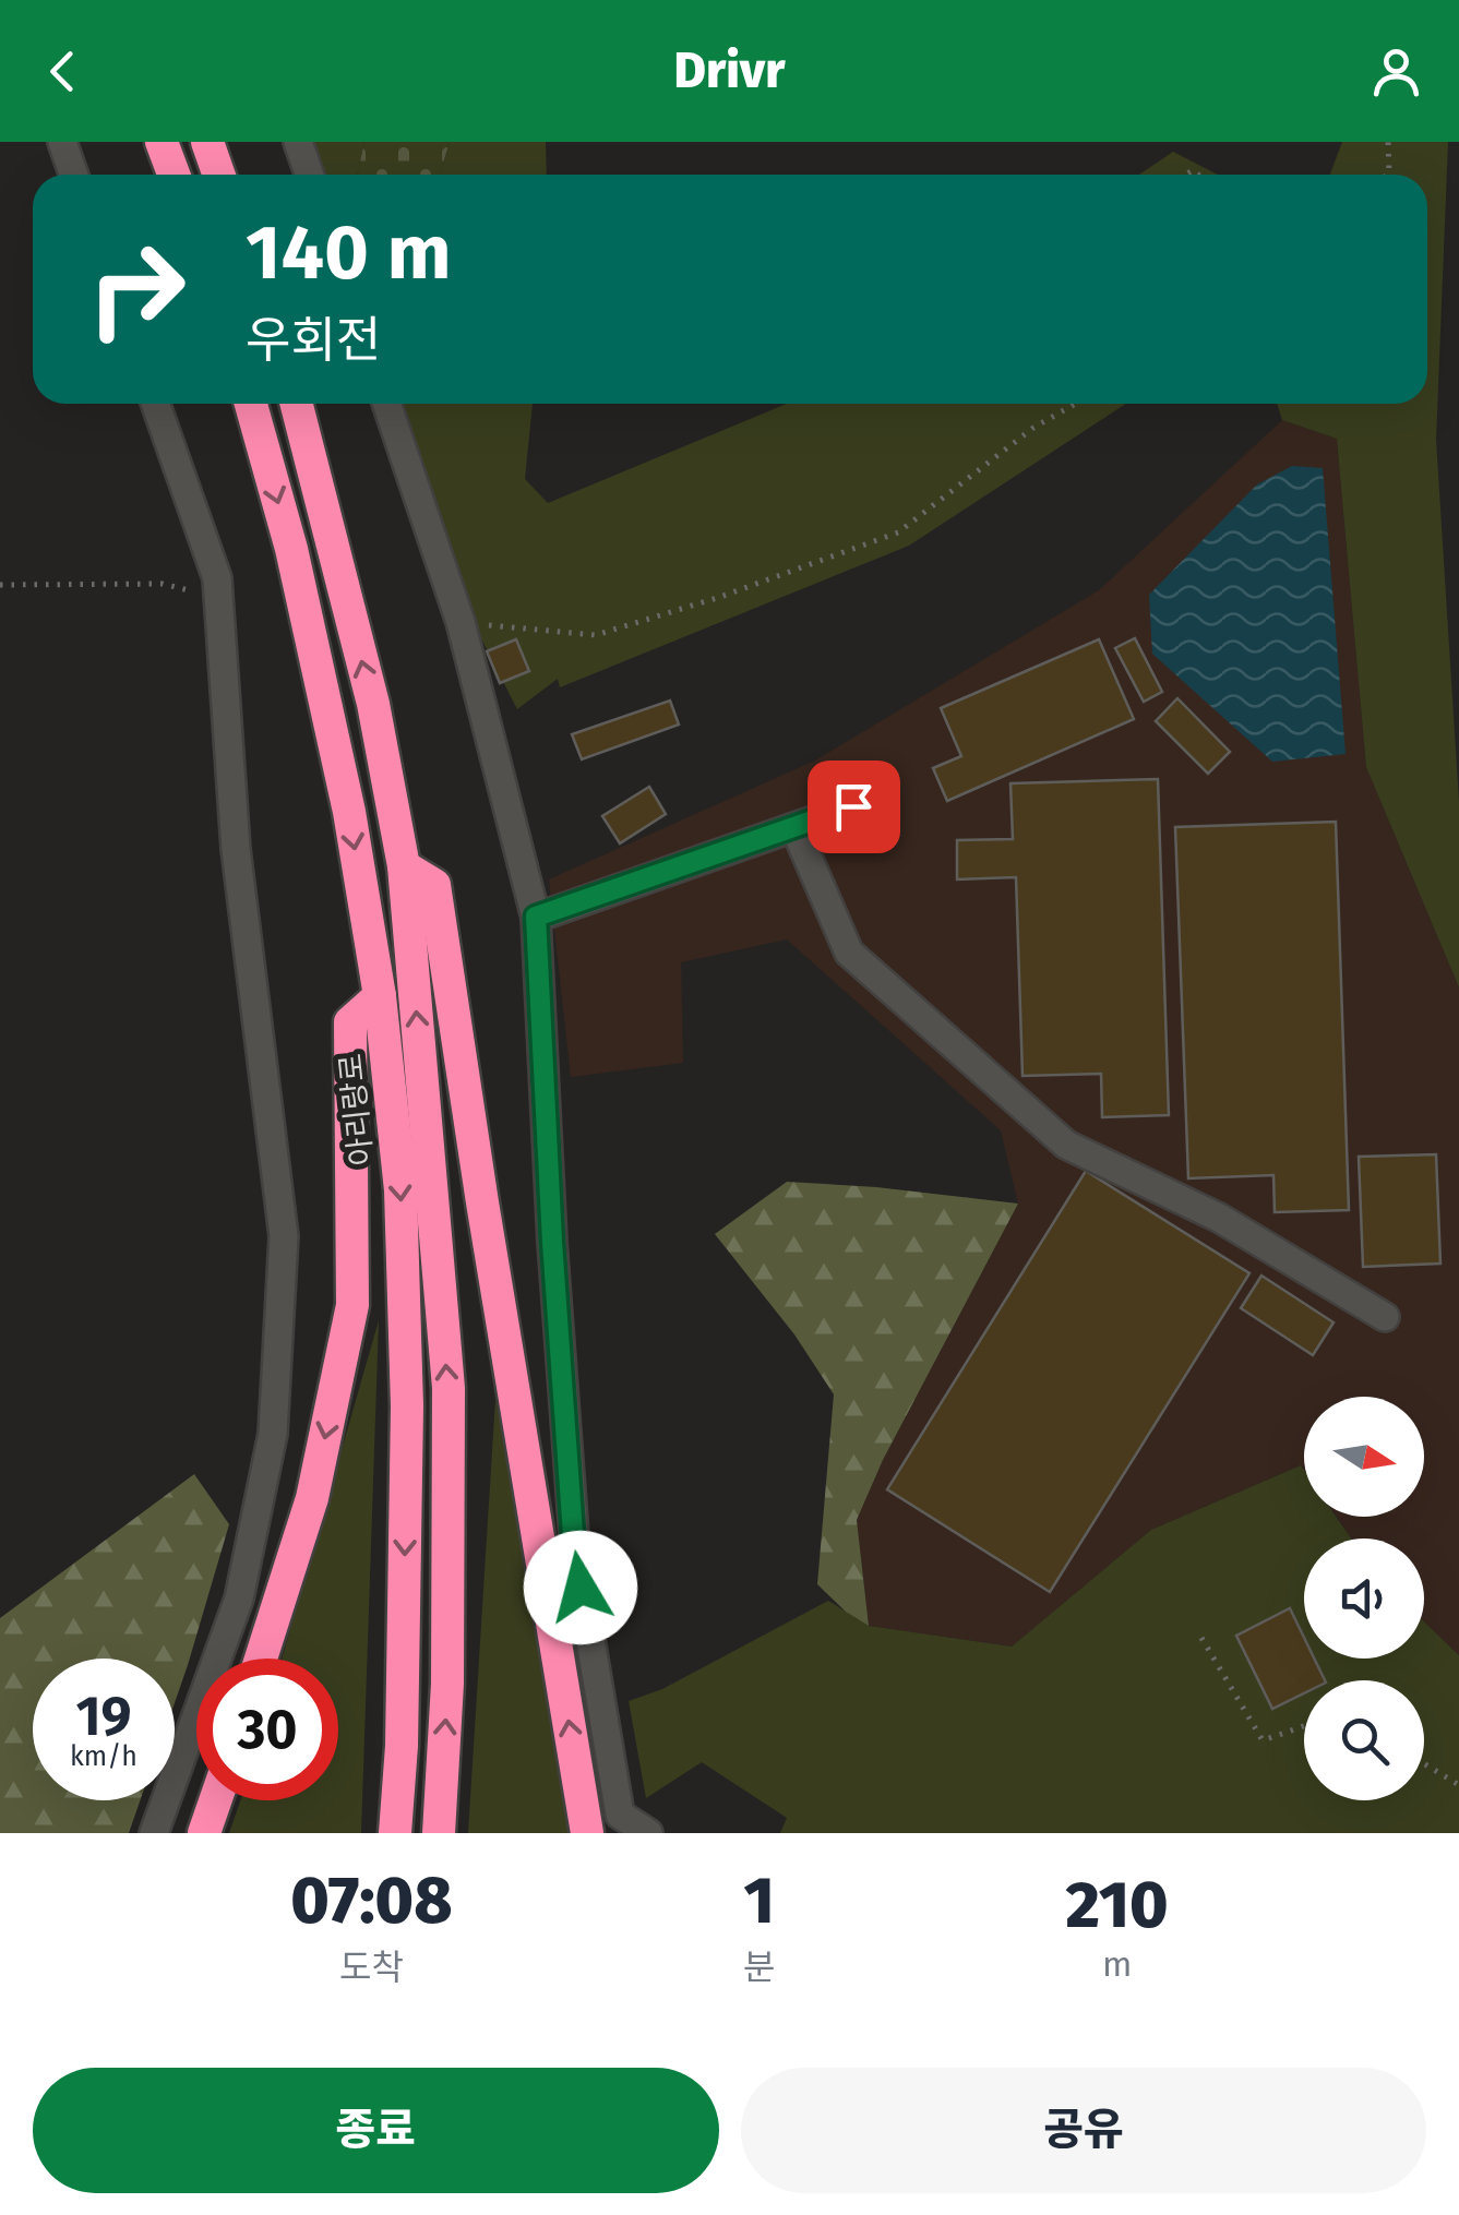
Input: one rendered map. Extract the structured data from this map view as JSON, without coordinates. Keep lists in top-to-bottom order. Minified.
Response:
{"streets":{"highway":["아리랑로"]},"north":"right","page":{"header":"Drivr","turn":["140 m","우회전"],"speed":"19 km/h","limit":"30","eta":["07:08","도착","1","분","210","m"],"buttons":["종료","공유"]}}
